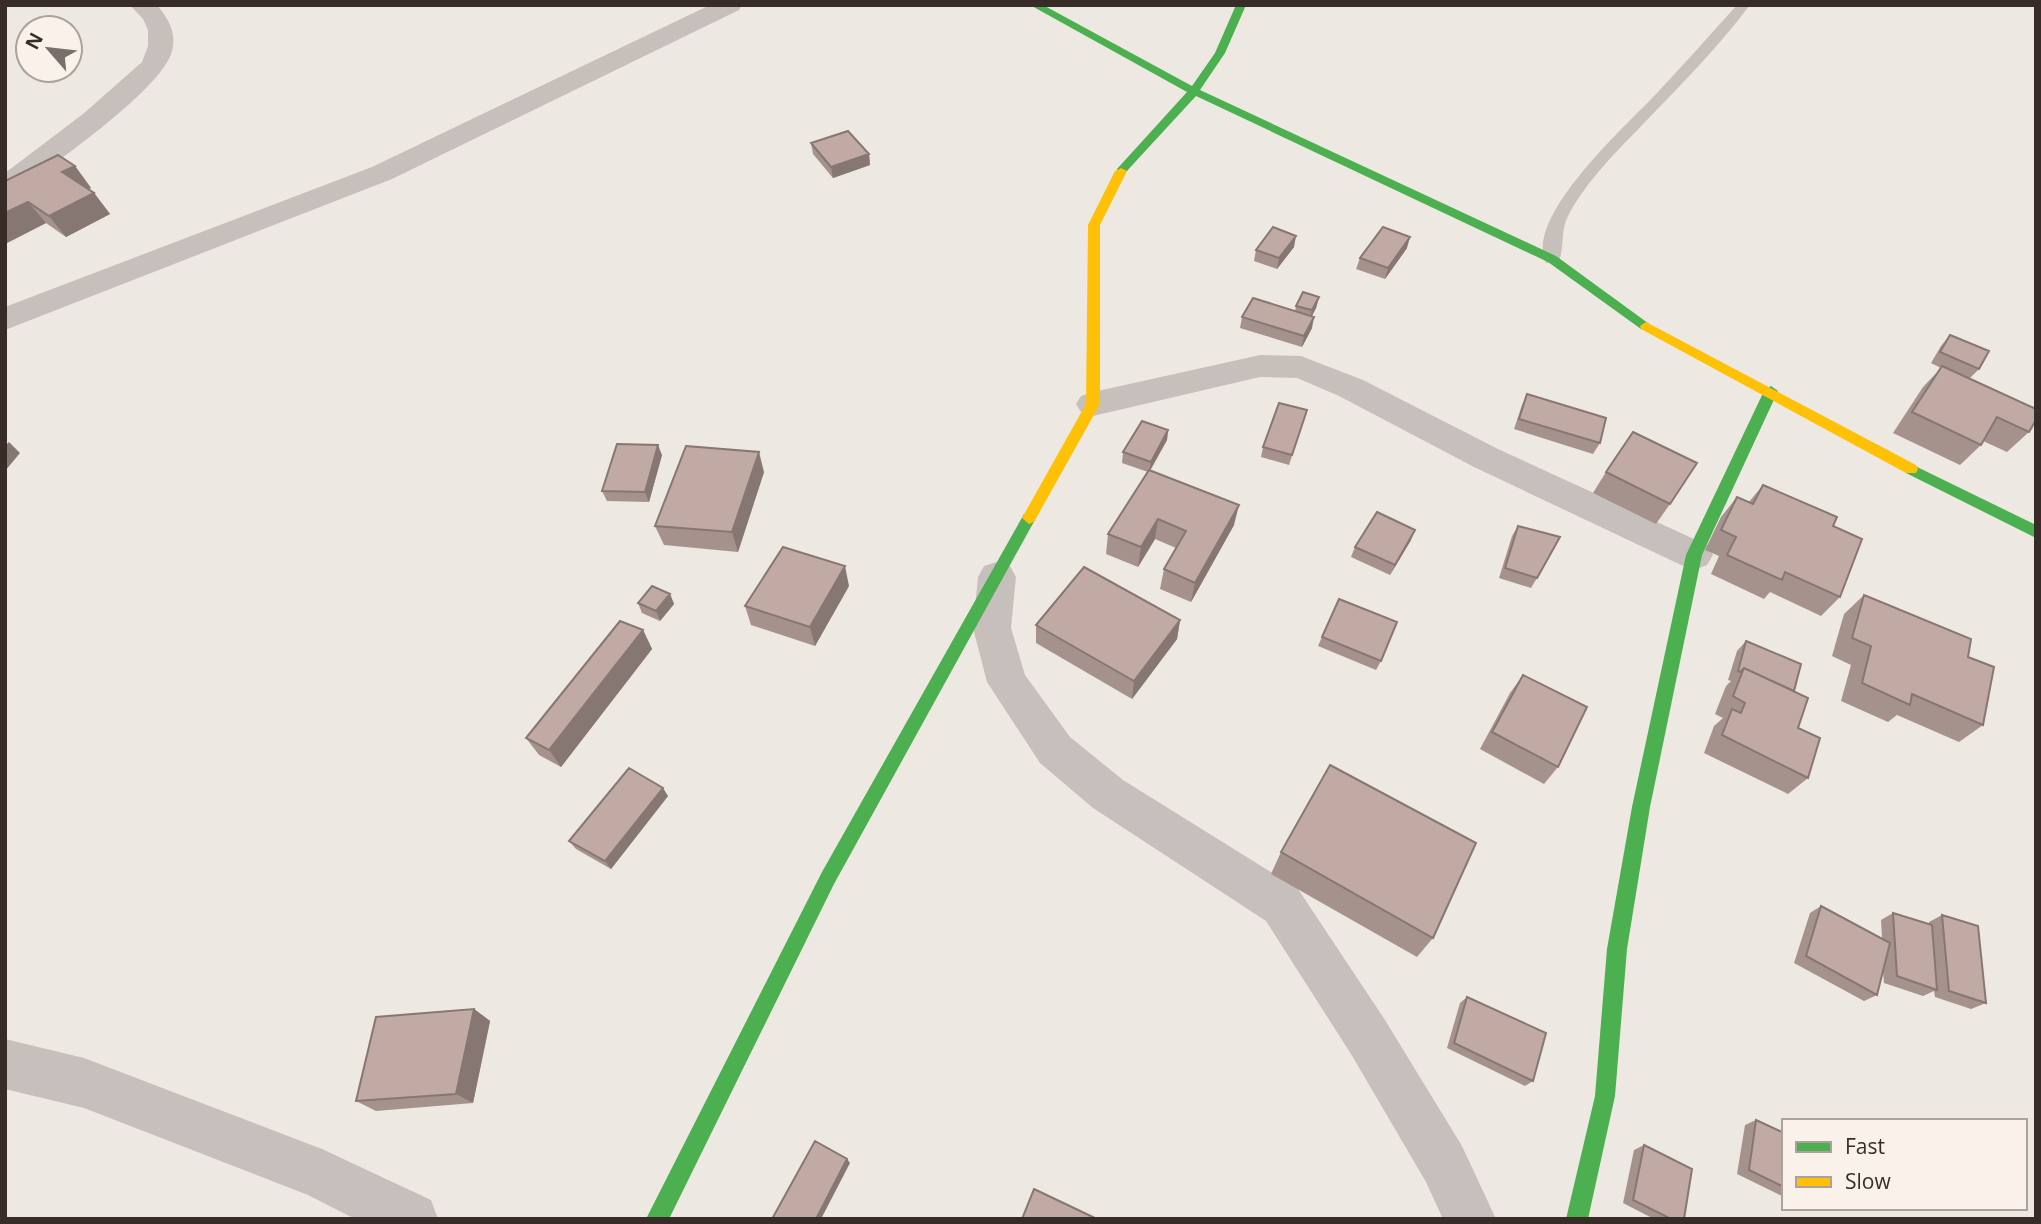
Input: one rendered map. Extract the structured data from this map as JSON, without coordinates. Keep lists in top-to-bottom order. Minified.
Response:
{"legend":["Fast","Slow"],"north":"top left"}
